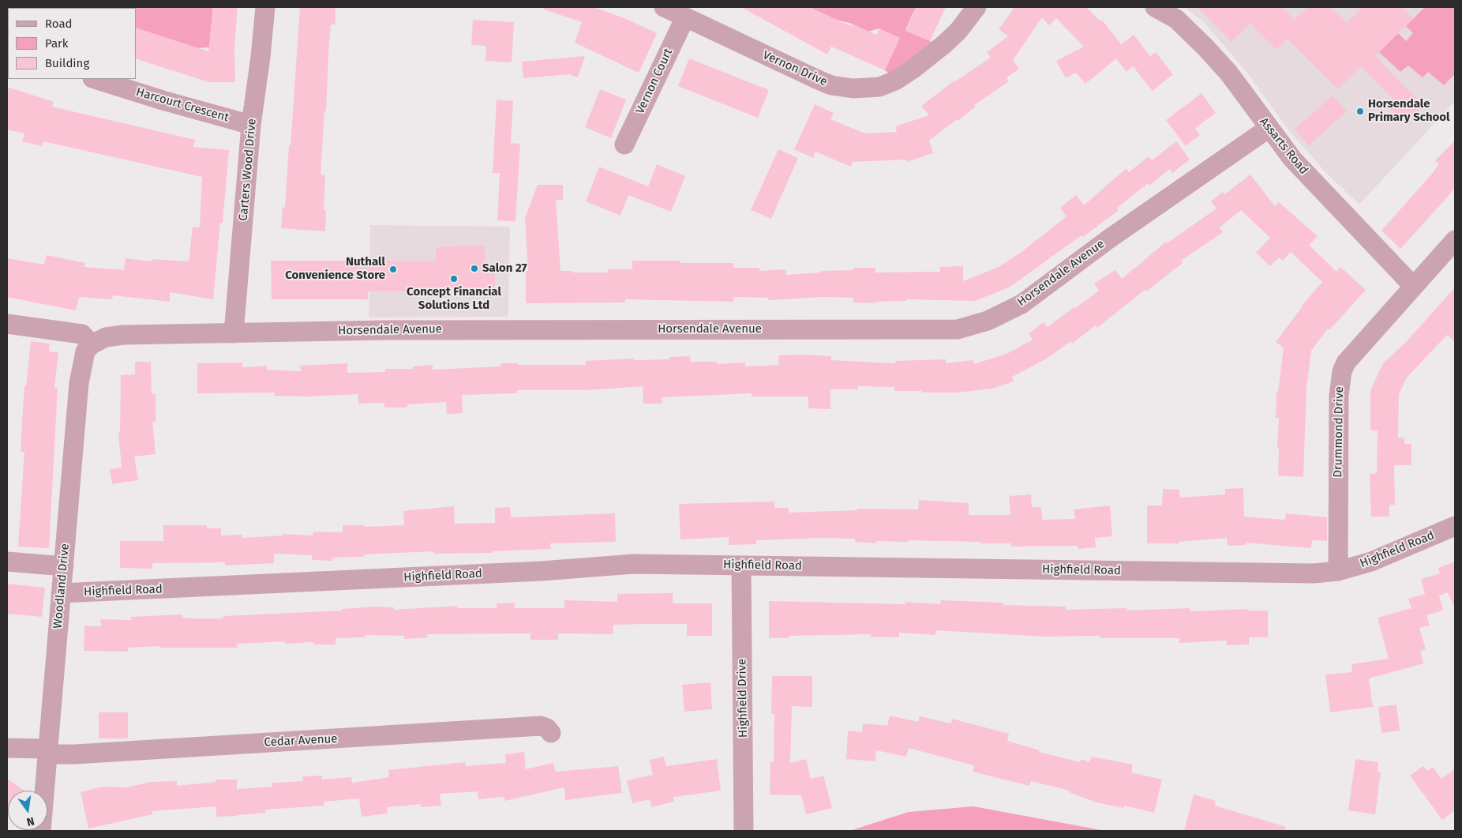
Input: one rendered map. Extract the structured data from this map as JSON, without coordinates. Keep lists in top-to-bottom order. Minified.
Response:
{"streets":{"street":["Vernon Drive","Vernon Court","Harcourt Crescent","Assarts Road","Carters Wood Drive","Horsendale Avenue","Drummond Drive","Highfield Road","Woodland Drive","Highfield Drive","Cedar Avenue"]},"crossings":[["Vernon Drive","Vernon Court"],["Harcourt Crescent","Carters Wood Drive"],["Assarts Road","Horsendale Avenue"],["Assarts Road","Drummond Drive"],["Carters Wood Drive","Horsendale Avenue"],["Horsendale Avenue","Woodland Drive"],["Drummond Drive","Highfield Road"],["Highfield Road","Woodland Drive"],["Highfield Road","Highfield Drive"],["Woodland Drive","Cedar Avenue"]],"places":["Horsendale Primary School","Salon 27","Nuthall Convenience Store","Concept Financial Solutions Ltd"],"legend":["Road","Park","Building"],"north":"bottom"}
